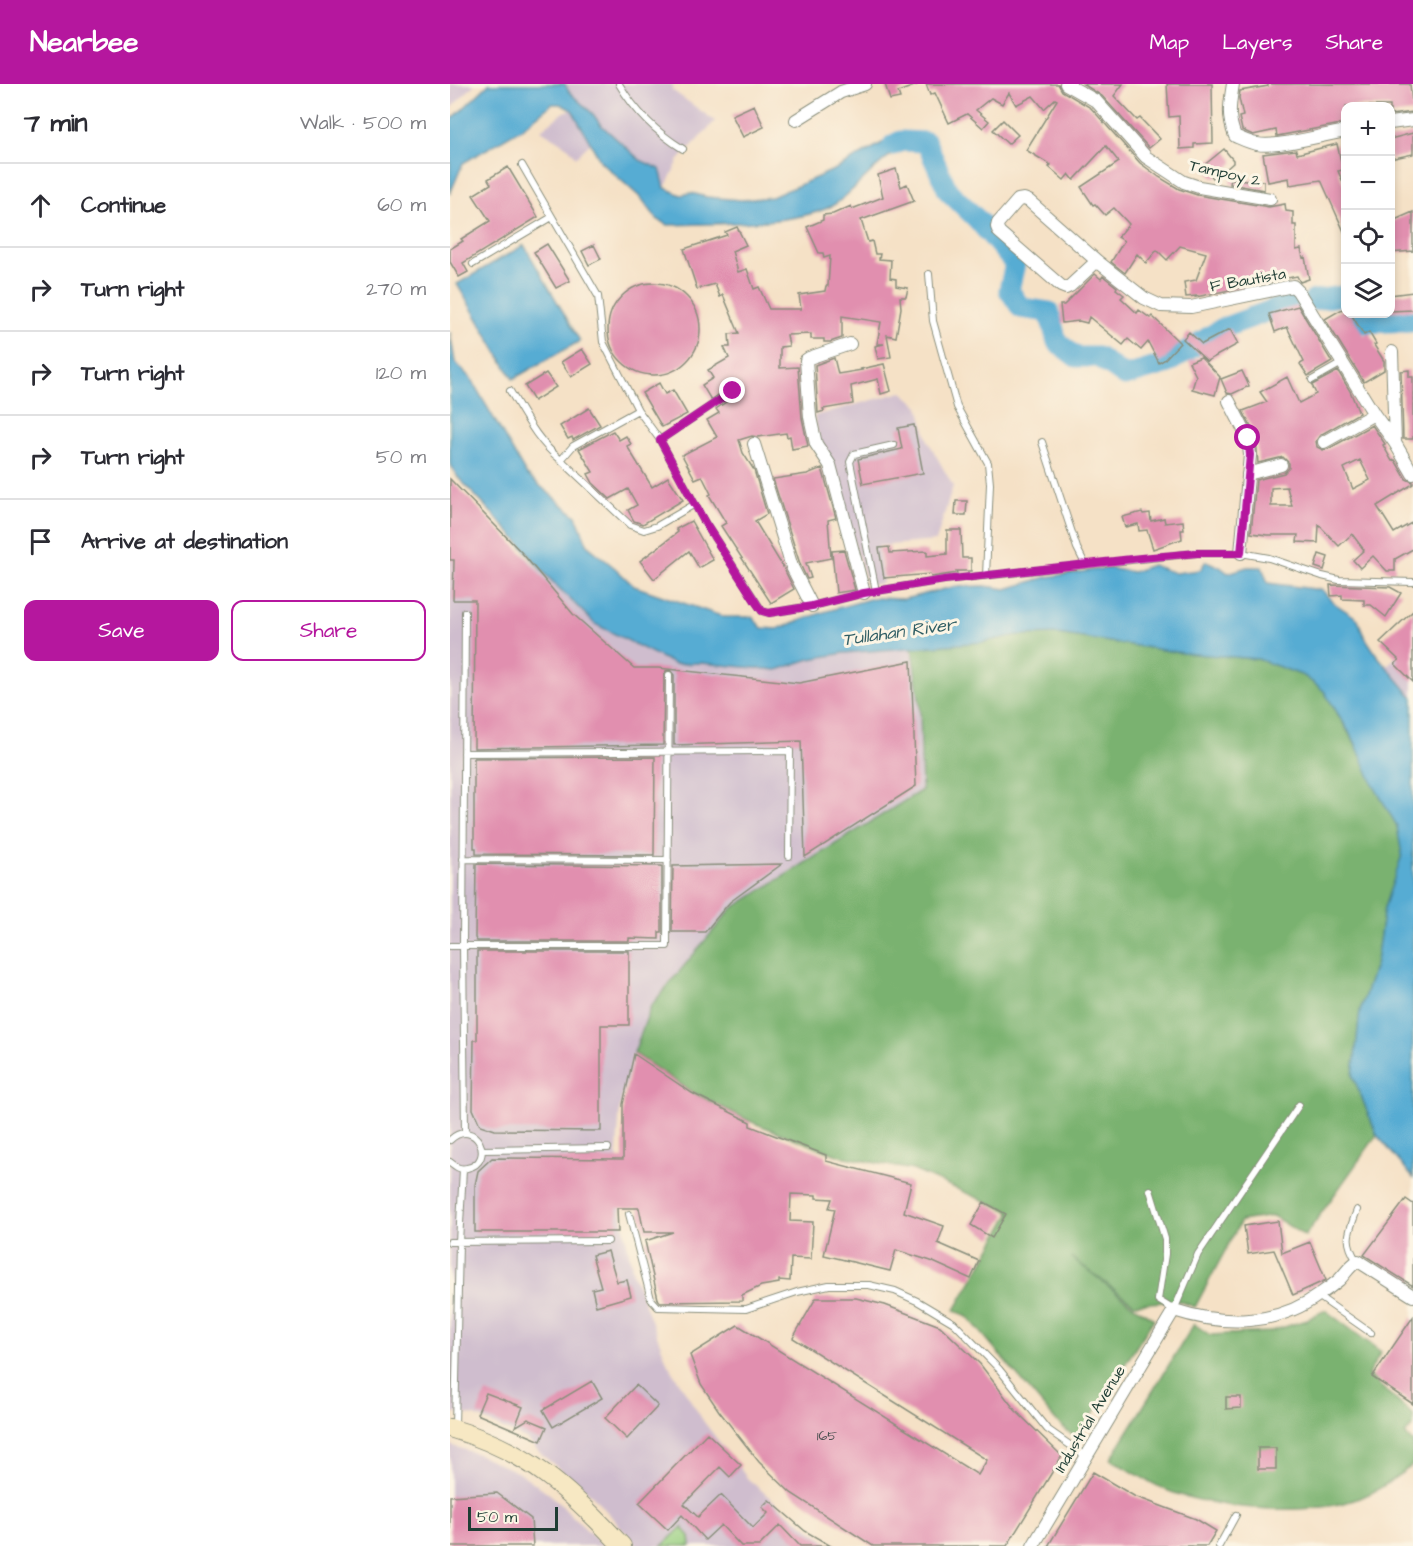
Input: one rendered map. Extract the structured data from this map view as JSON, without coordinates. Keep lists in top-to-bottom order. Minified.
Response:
{"streets":{"street":["Tampoy 2","F Bautista","Industrial Avenue"]},"water":["Tullahan River"],"house_numbers":["165"],"scale_bar":"50 m","page":{"header":"Nearbee","nav":["Map","Layers","Share"],"heading":["7 min","Walk · 500 m"],"map_buttons":["+","−"],"list":[["Continue","60 m"],["Turn right","270 m"],["Turn right","120 m"],["Turn right","50 m"],"Arrive at destination"],"buttons":["Save","Share"],"scale":"50 m"}}
